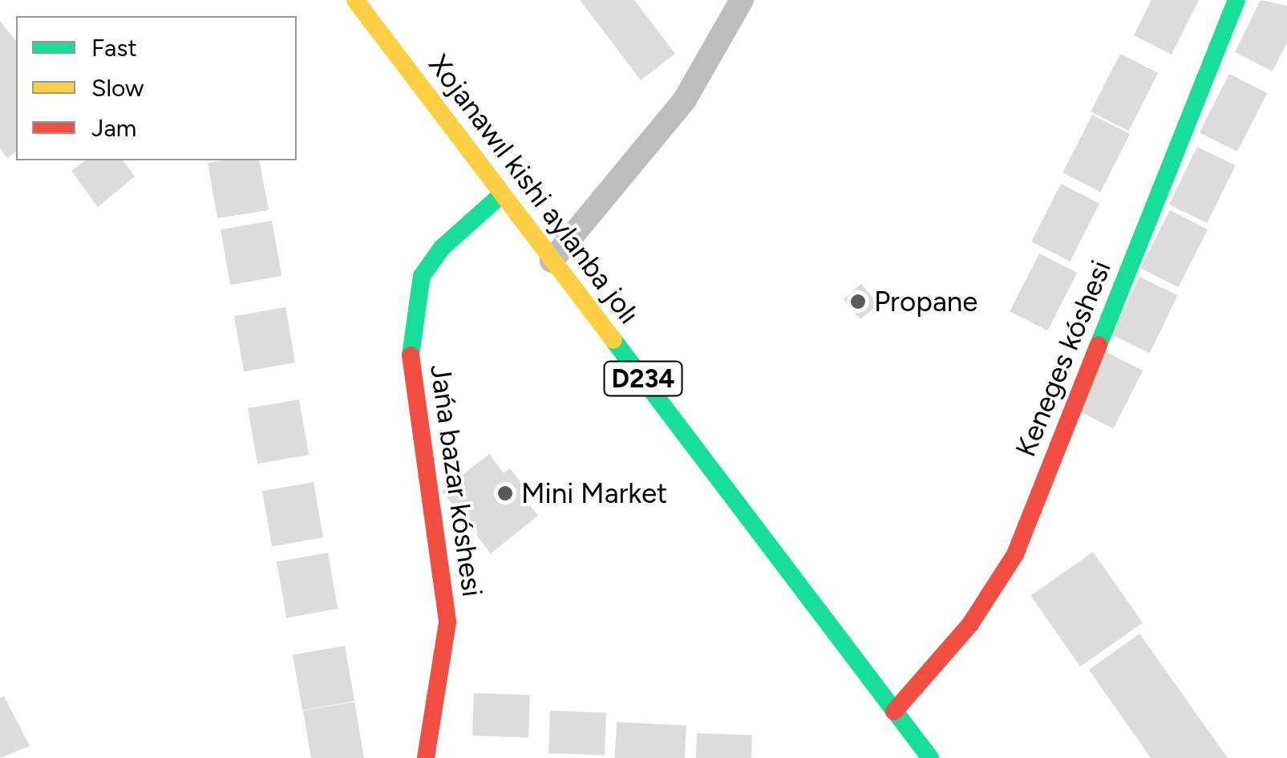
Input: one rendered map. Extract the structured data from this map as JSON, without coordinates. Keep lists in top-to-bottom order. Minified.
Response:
{"streets":{"street":["Xojanawıl kishi aylanba jolı","Keneges kóshesi","D234","Jańa bazar kóshesi"]},"crossings":[["Xojanawıl kishi aylanba jolı","Keneges kóshesi"],["Xojanawıl kishi aylanba jolı","Jańa bazar kóshesi"]],"places":["Propane","Mini Market"],"legend":["Fast","Slow","Jam"]}
